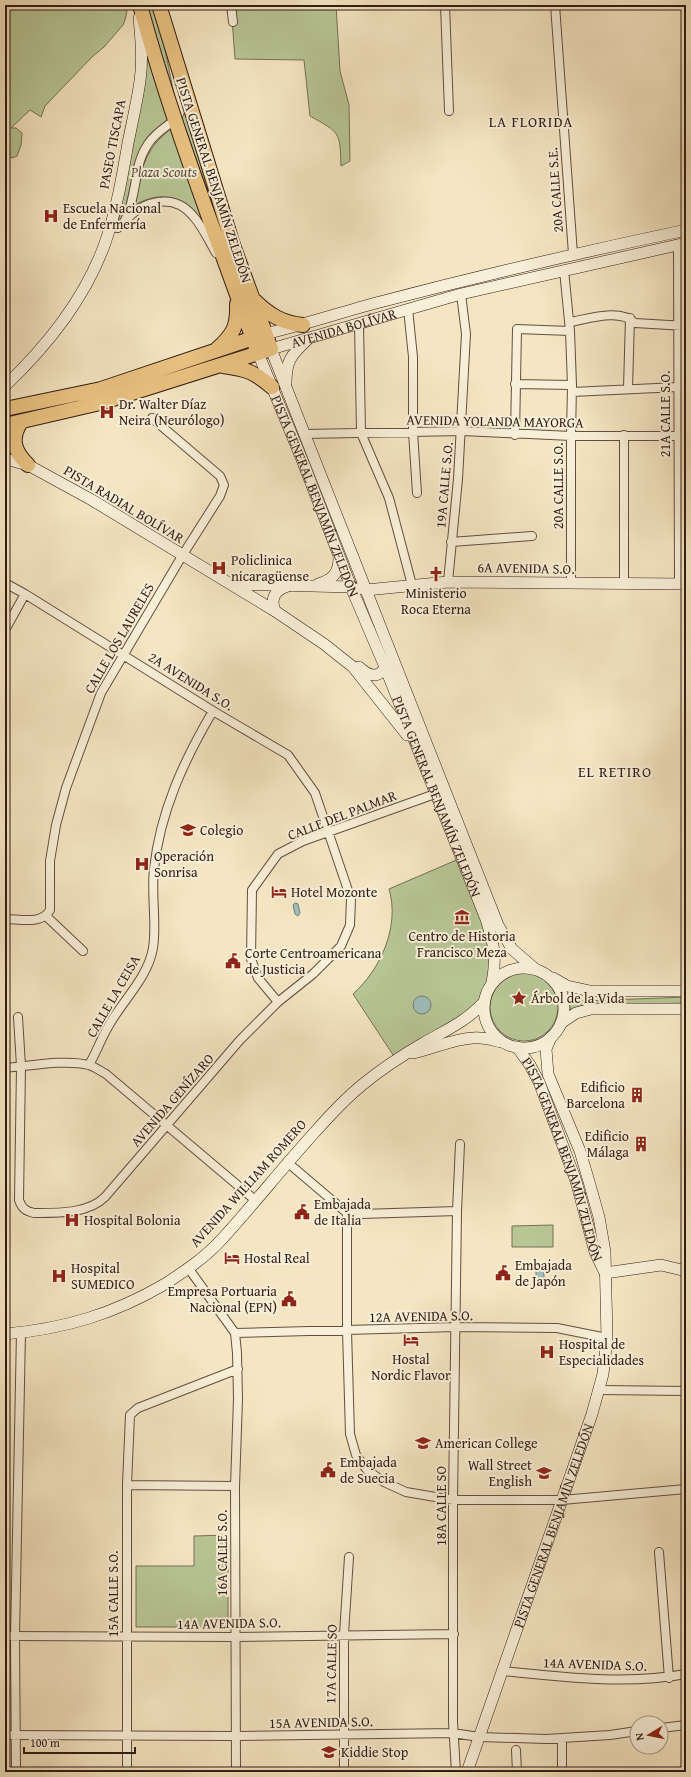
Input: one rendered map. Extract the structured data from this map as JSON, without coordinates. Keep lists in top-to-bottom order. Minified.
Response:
{"streets":{"highway":["PISTA GENERAL BENJAMÍN ZELEDÓN","AVENIDA BOLÍVAR"],"main road":["PASEO TISCAPA","PISTA RADIAL BOLÍVAR","6A AVENIDA S.O.","AVENIDA WILLIAM ROMERO"],"street":["20A CALLE S.E.","21A CALLE S.O.","AVENIDA YOLANDA MAYORGA","19A CALLE S.O.","20A CALLE S.O.","CALLE LOS LAURELES","2A AVENIDA S.O.","CALLE DEL PALMAR","CALLE LA CEISA","AVENIDA GENÍZARO","12A AVENIDA S.O.","18A CALLE SO","16A CALLE S.O.","15A CALLE S.O.","14A AVENIDA S.O.","17A CALLE SO","15A AVENIDA S.O."]},"crossings":[["PASEO TISCAPA","PISTA GENERAL BENJAMÍN ZELEDÓN"],["PISTA GENERAL BENJAMÍN ZELEDÓN","AVENIDA BOLÍVAR"],["PISTA GENERAL BENJAMÍN ZELEDÓN","AVENIDA YOLANDA MAYORGA"],["PISTA GENERAL BENJAMÍN ZELEDÓN","6A AVENIDA S.O."],["PISTA GENERAL BENJAMÍN ZELEDÓN","CALLE DEL PALMAR"],["PISTA GENERAL BENJAMÍN ZELEDÓN","AVENIDA WILLIAM ROMERO"],["PISTA GENERAL BENJAMÍN ZELEDÓN","12A AVENIDA S.O."],["PISTA GENERAL BENJAMÍN ZELEDÓN","14A AVENIDA S.O."],["PISTA GENERAL BENJAMÍN ZELEDÓN","15A AVENIDA S.O."],["20A CALLE S.E.","AVENIDA BOLÍVAR"],["AVENIDA BOLÍVAR","21A CALLE S.O."],["AVENIDA BOLÍVAR","19A CALLE S.O."],["AVENIDA BOLÍVAR","20A CALLE S.O."],["21A CALLE S.O.","AVENIDA YOLANDA MAYORGA"],["21A CALLE S.O.","6A AVENIDA S.O."],["AVENIDA YOLANDA MAYORGA","19A CALLE S.O."],["AVENIDA YOLANDA MAYORGA","20A CALLE S.O."],["19A CALLE S.O.","6A AVENIDA S.O."],["20A CALLE S.O.","6A AVENIDA S.O."],["PISTA RADIAL BOLÍVAR","CALLE LOS LAURELES"],["CALLE LOS LAURELES","2A AVENIDA S.O."],["2A AVENIDA S.O.","CALLE DEL PALMAR"],["2A AVENIDA S.O.","CALLE LA CEISA"],["2A AVENIDA S.O.","AVENIDA GENÍZARO"],["CALLE DEL PALMAR","AVENIDA GENÍZARO"],["12A AVENIDA S.O.","18A CALLE SO"],["12A AVENIDA S.O.","16A CALLE S.O."],["18A CALLE SO","14A AVENIDA S.O."],["18A CALLE SO","15A AVENIDA S.O."],["16A CALLE S.O.","15A CALLE S.O."],["16A CALLE S.O.","14A AVENIDA S.O."],["16A CALLE S.O.","15A AVENIDA S.O."],["15A CALLE S.O.","14A AVENIDA S.O."],["15A CALLE S.O.","15A AVENIDA S.O."],["14A AVENIDA S.O.","17A CALLE SO"],["17A CALLE SO","15A AVENIDA S.O."]],"districts":["LA FLORIDA","EL RETIRO"],"parks":["Plaza Scouts"],"places":{"hospital":["Escuela Nacional de Enfermería","Dr. Walter Díaz Neira (Neurólogo)","Policlinica nicaragüense","Operación Sonrisa","Hospital Bolonia","Hospital SUMEDICO","Hospital de Especialidades"],"church":["Ministerio Roca Eterna"],"school or university":["Colegio","American College","Wall Street English","Kiddie Stop"],"hotel":["Hotel Mozonte","Hostal Real","Hostal Nordic Flavor"],"museum":["Centro de Historia Francisco Meza"],"public building":["Corte Centroamericana de Justicia","Embajada de Italia","Embajada de Japón","Empresa Portuaria Nacional (EPN)","Embajada de Suecia"],"place":["Árbol de la Vida"],"building":["Edificio Barcelona","Edificio Málaga"]},"scale_bar":"100 m","north":"left"}
